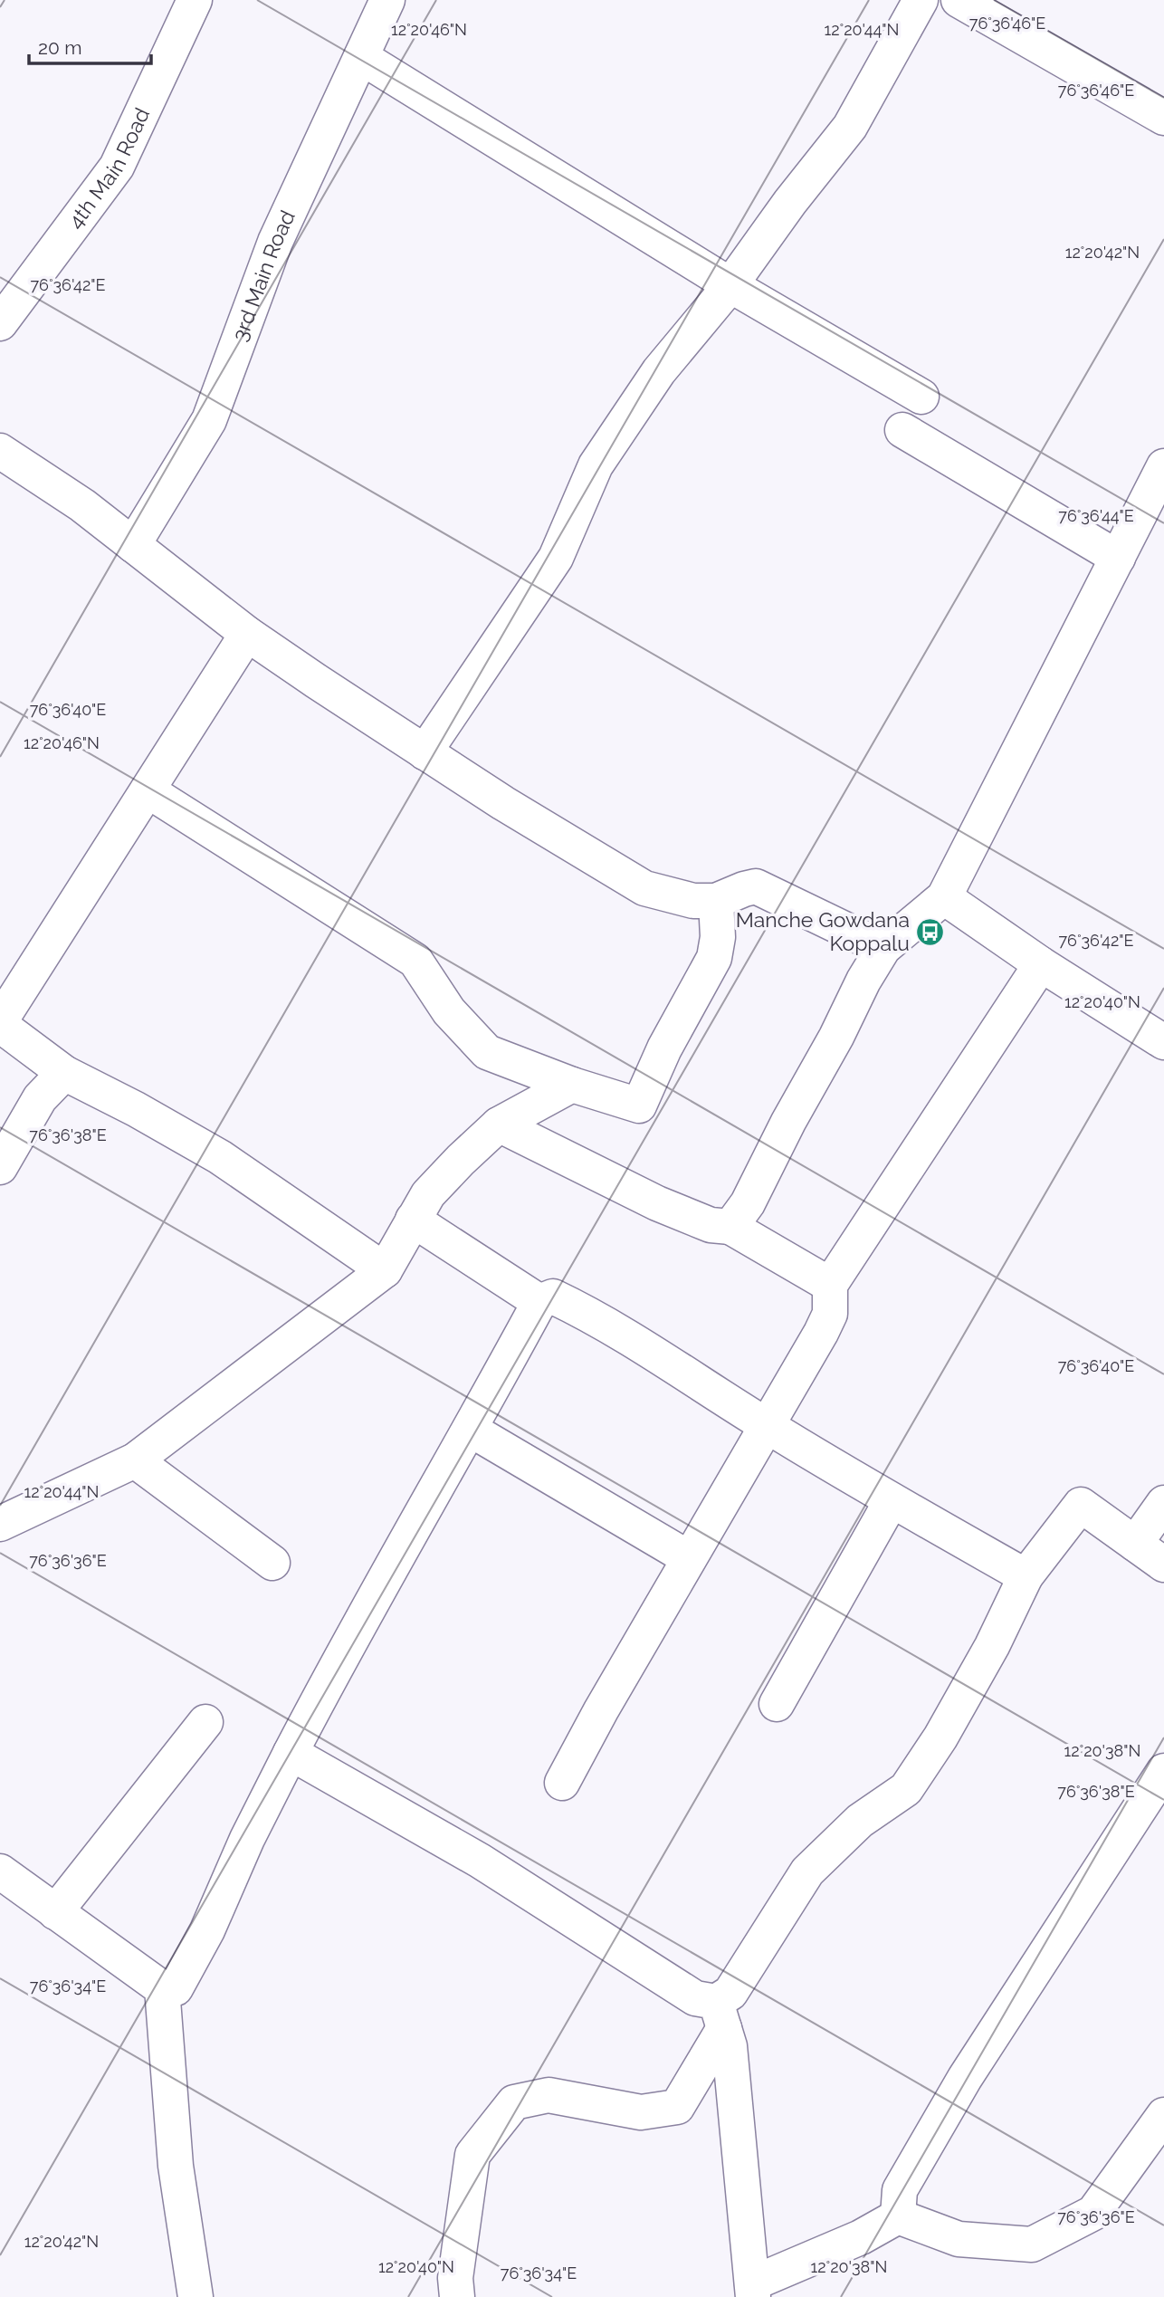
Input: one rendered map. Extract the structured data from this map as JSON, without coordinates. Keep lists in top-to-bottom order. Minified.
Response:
{"streets":{"street":["4th Main Road","3rd Main Road"]},"places":{"bus stop":["Manche Gowdana Koppalu"]},"scale_bar":"20 m","coordinates":["76°36'46\"E","12°20'46\"N","12°20'44\"N","12°20'42\"N","76°36'42\"E","76°36'44\"E","76°36'40\"E","12°20'40\"N","76°36'38\"E","76°36'36\"E","12°20'38\"N","76°36'34\"E"]}
